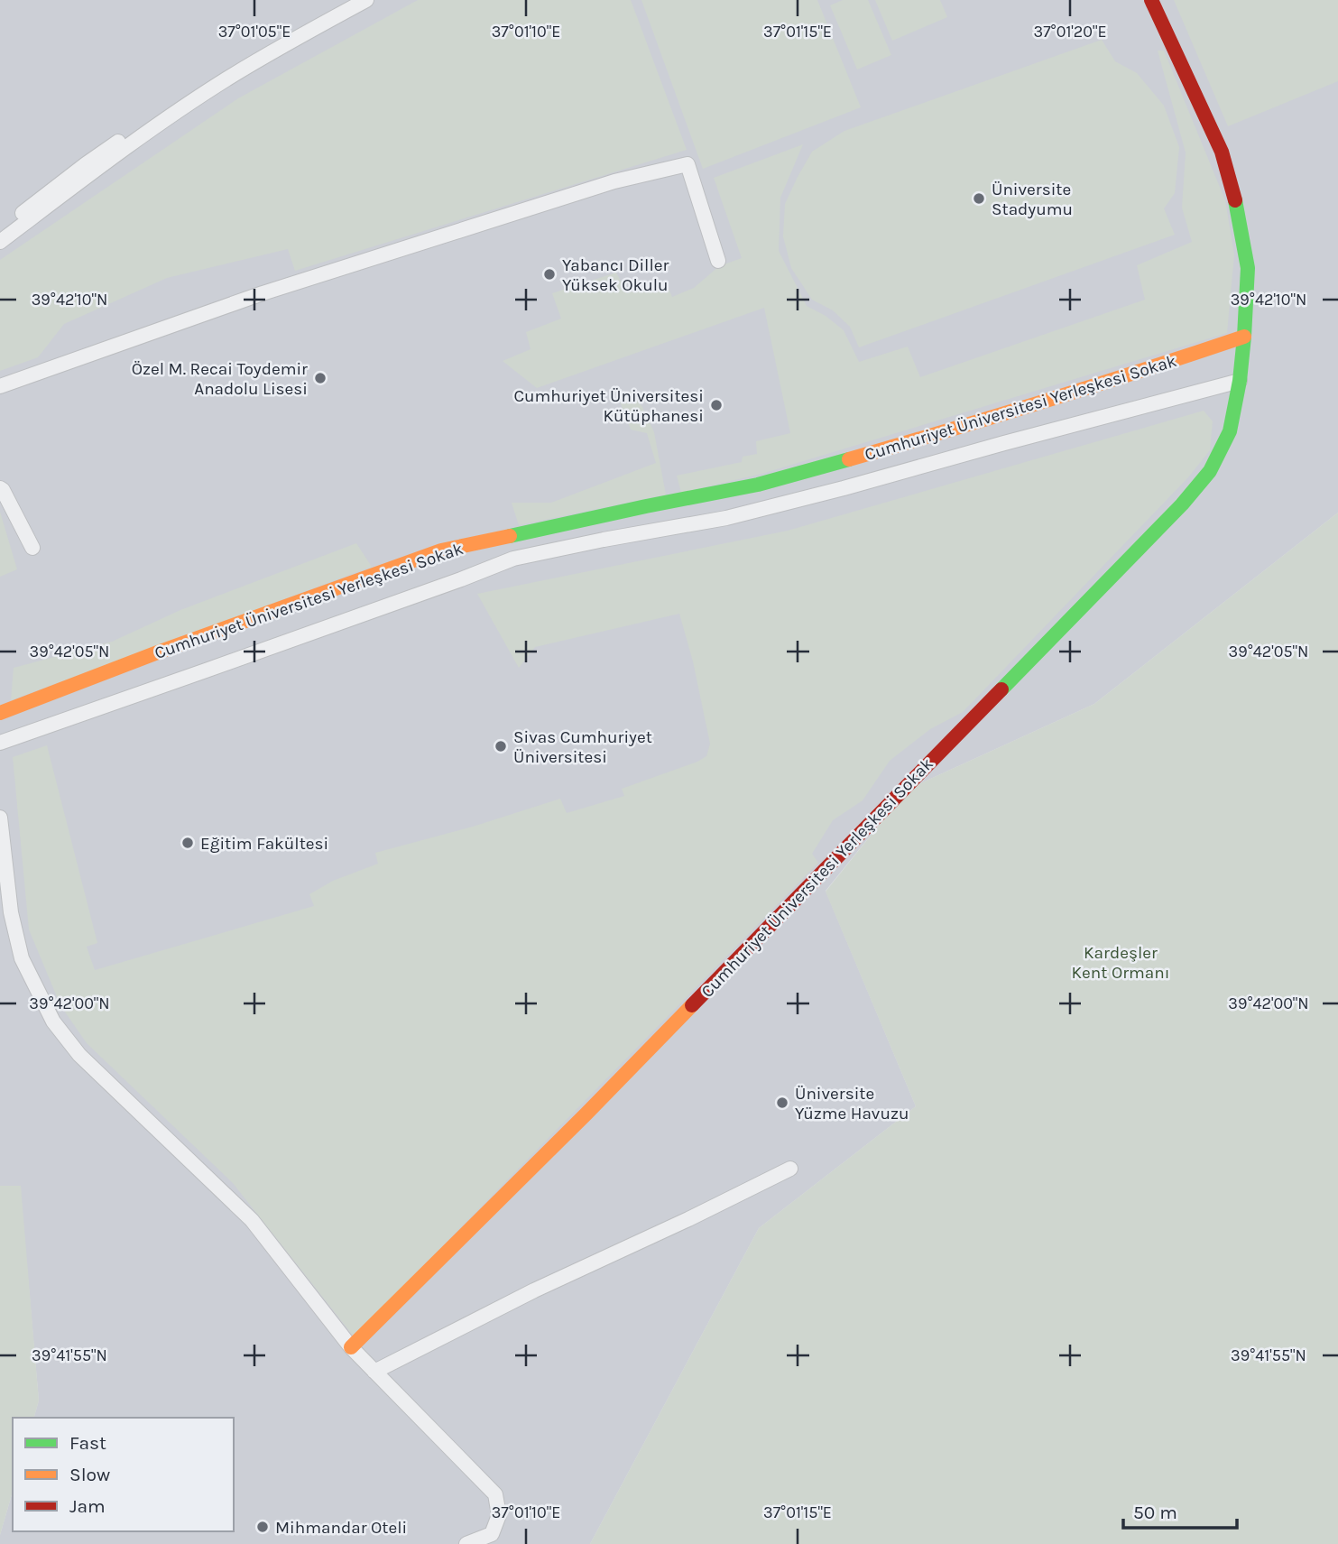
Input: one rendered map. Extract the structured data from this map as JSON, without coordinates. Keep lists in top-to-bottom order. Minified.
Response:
{"streets":{"street":["Cumhuriyet Üniversitesi Yerleşkesi Sokak"]},"parks":["Kardeşler Kent Ormanı"],"places":["Üniversite Stadyumu","Yabancı Diller Yüksek Okulu","Özel M. Recai Toydemir Anadolu Lisesi","Cumhuriyet Üniversitesi Kütüphanesi","Sivas Cumhuriyet Üniversitesi","Eğitim Fakültesi","Üniversite Yüzme Havuzu","Mihmandar Oteli"],"legend":["Fast","Slow","Jam"],"scale_bar":"50 m","coordinates":["37°01'05\"E","37°01'10\"E","37°01'15\"E","37°01'20\"E","39°42'10\"N","39°42'05\"N","39°42'00\"N","39°41'55\"N"]}
